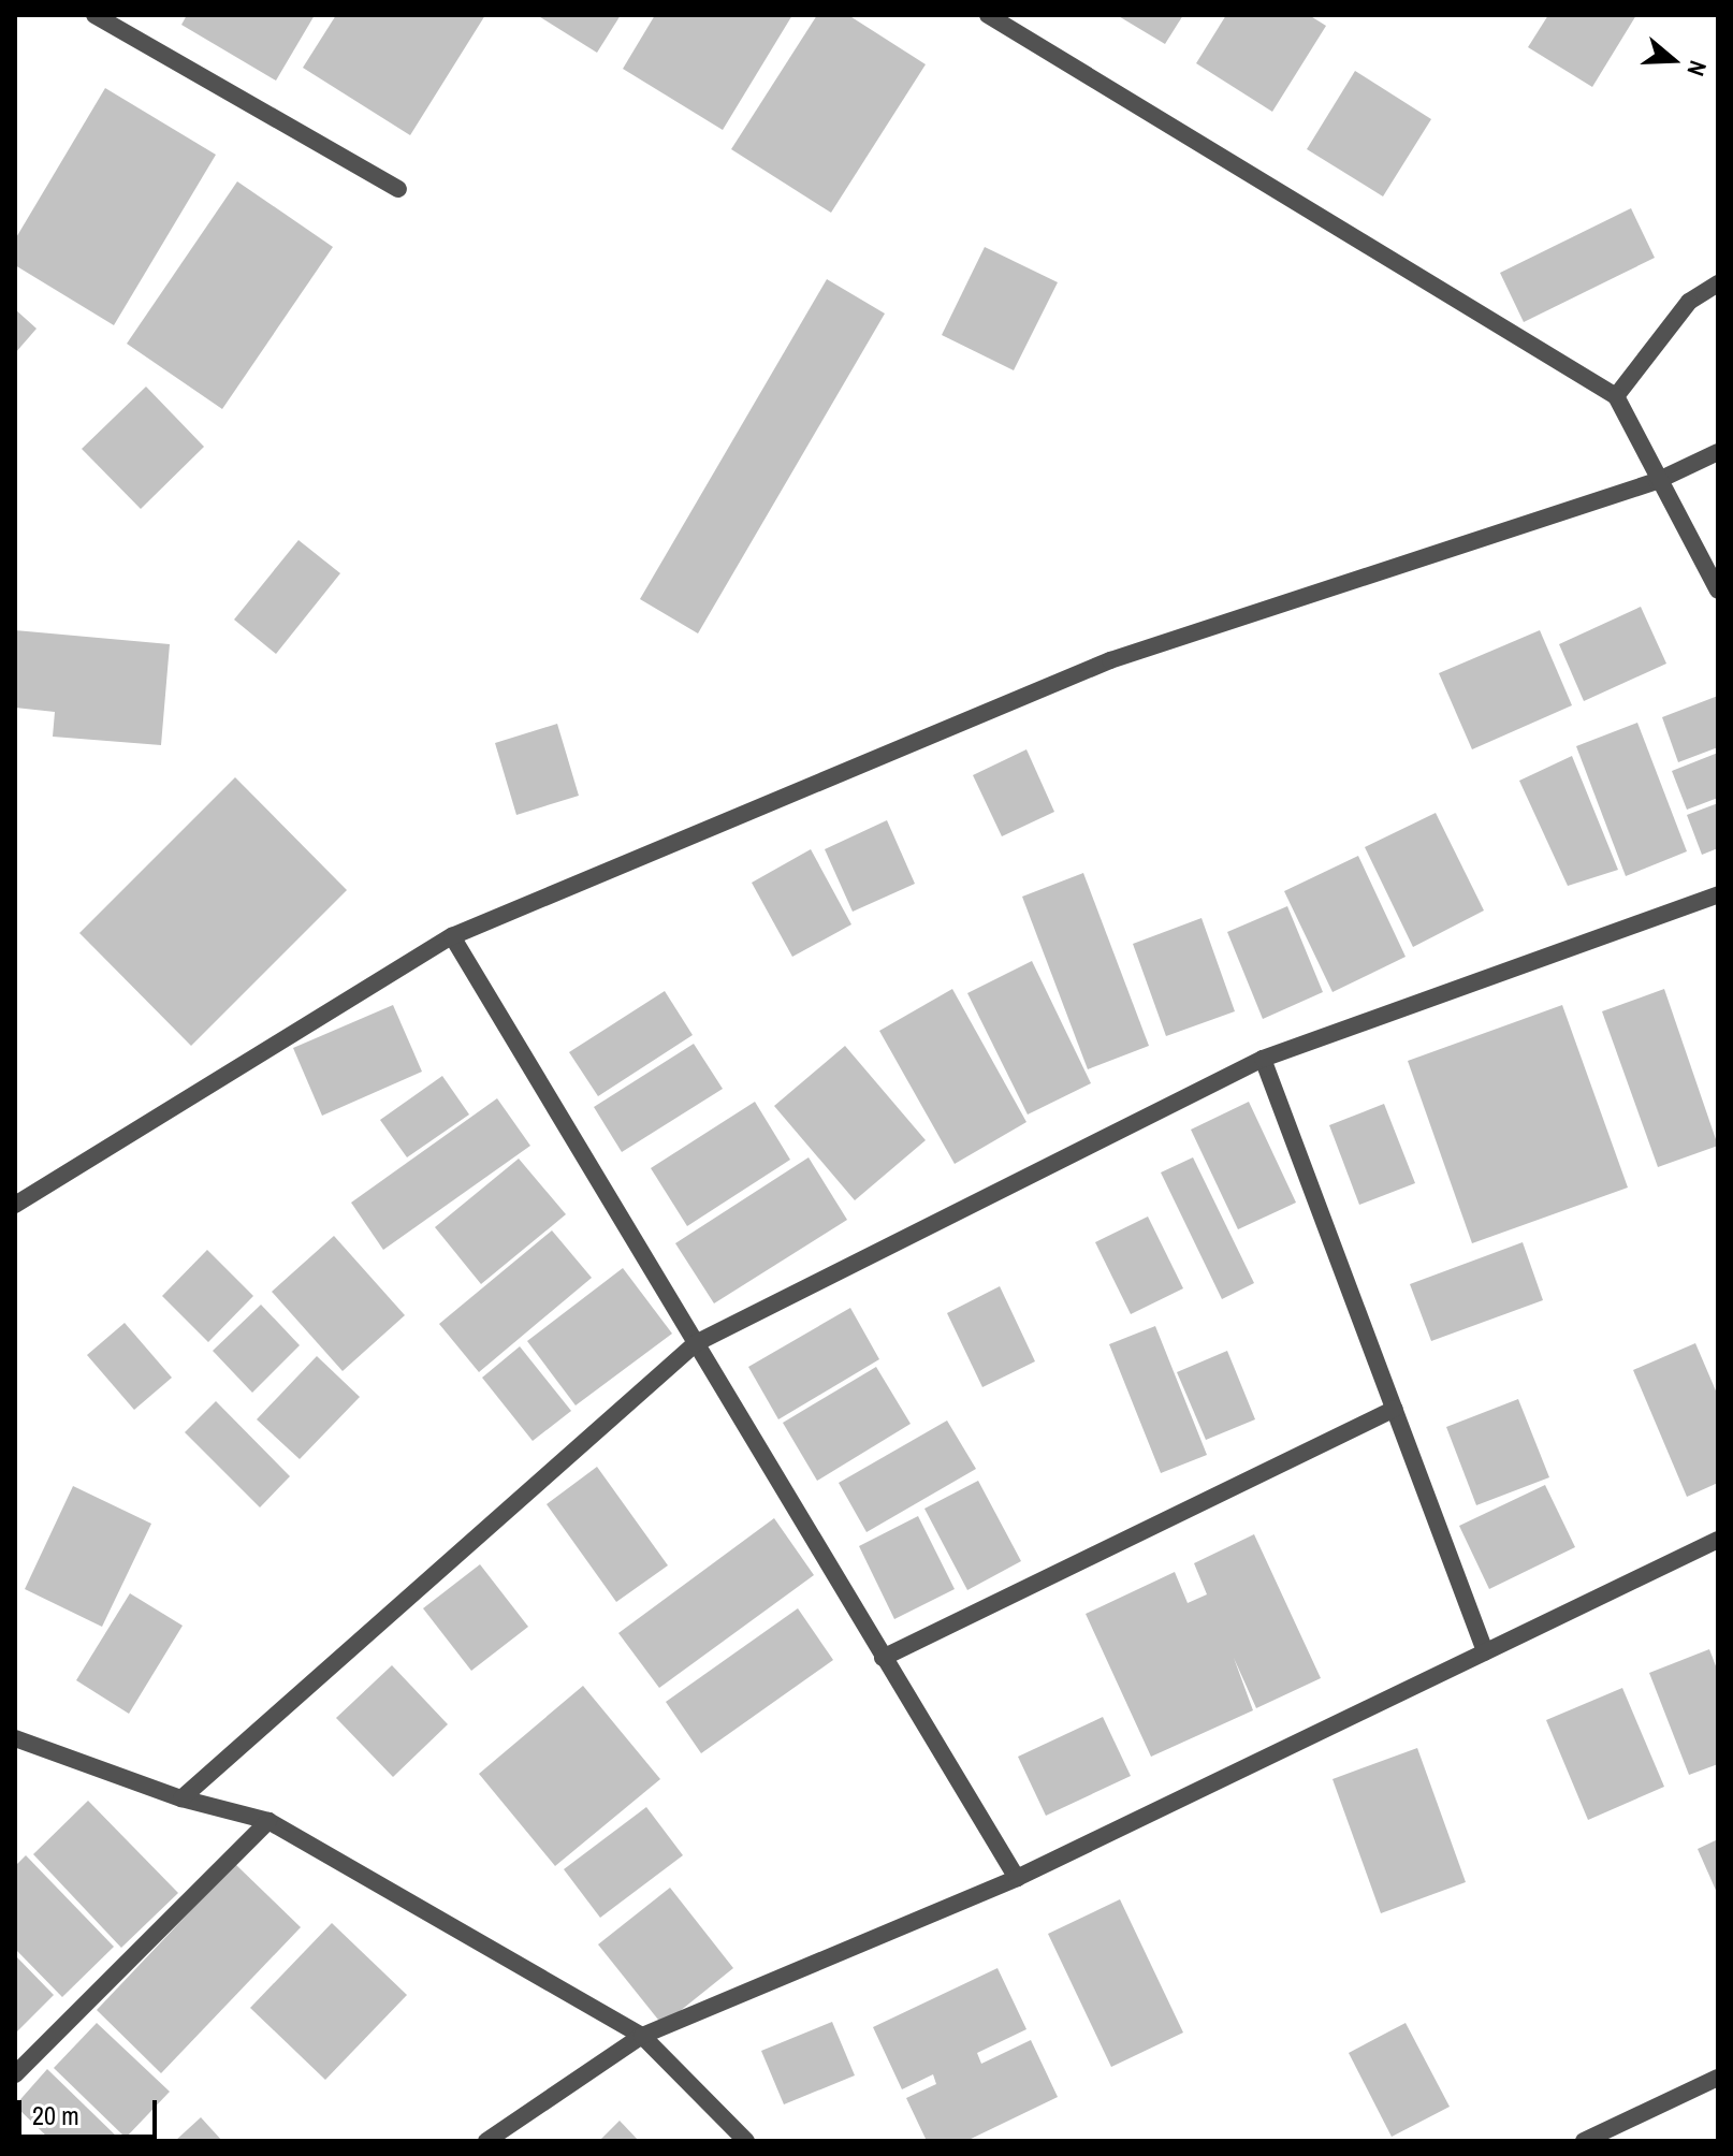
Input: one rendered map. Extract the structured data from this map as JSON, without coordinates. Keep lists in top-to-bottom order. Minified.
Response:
{"scale_bar":"20 m","north":"right"}
